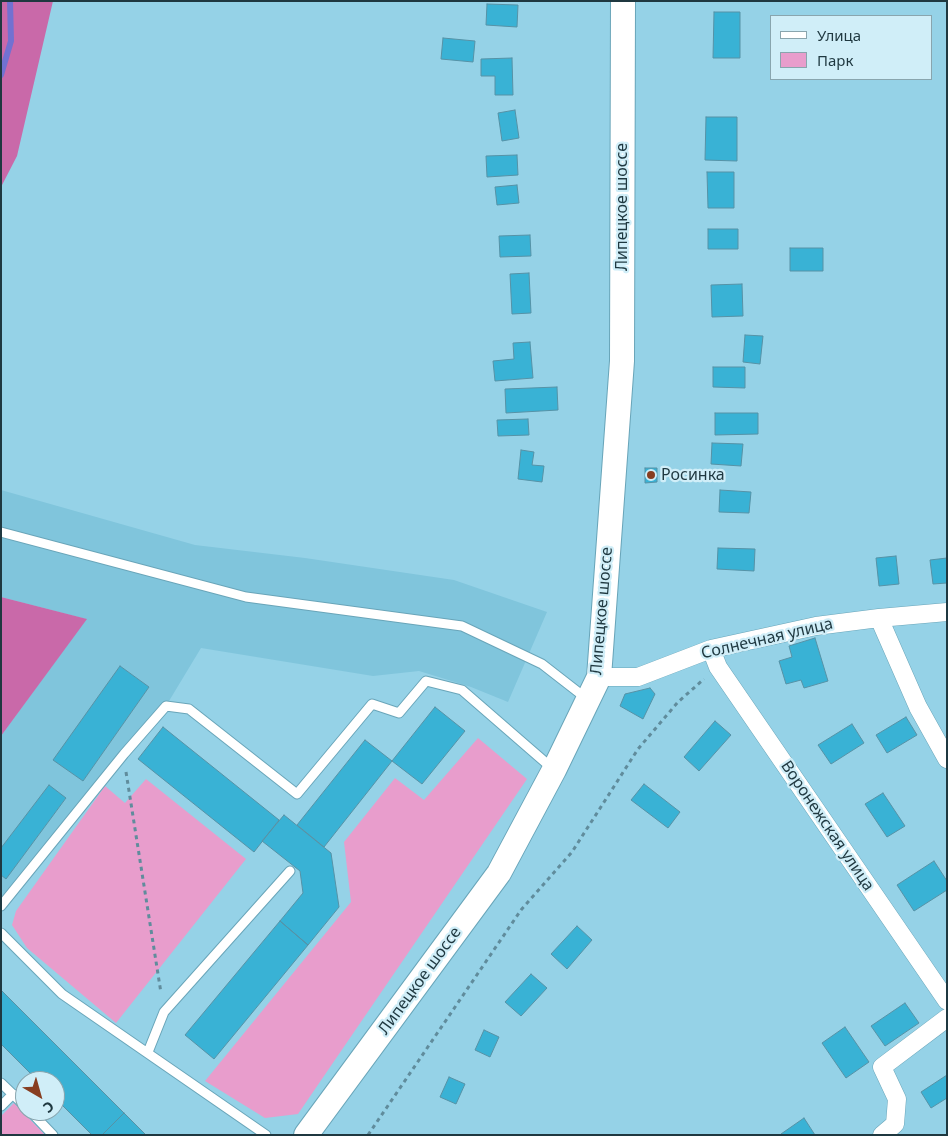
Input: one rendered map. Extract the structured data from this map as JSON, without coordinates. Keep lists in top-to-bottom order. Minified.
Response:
{"streets":{"main road":["Липецкое шоссе"],"street":["Солнечная улица","Воронежская улица"]},"crossings":[["Липецкое шоссе","Солнечная улица"],["Солнечная улица","Воронежская улица"]],"places":["Росинка"],"legend":["Улица","Парк"],"north":"bottom right"}
